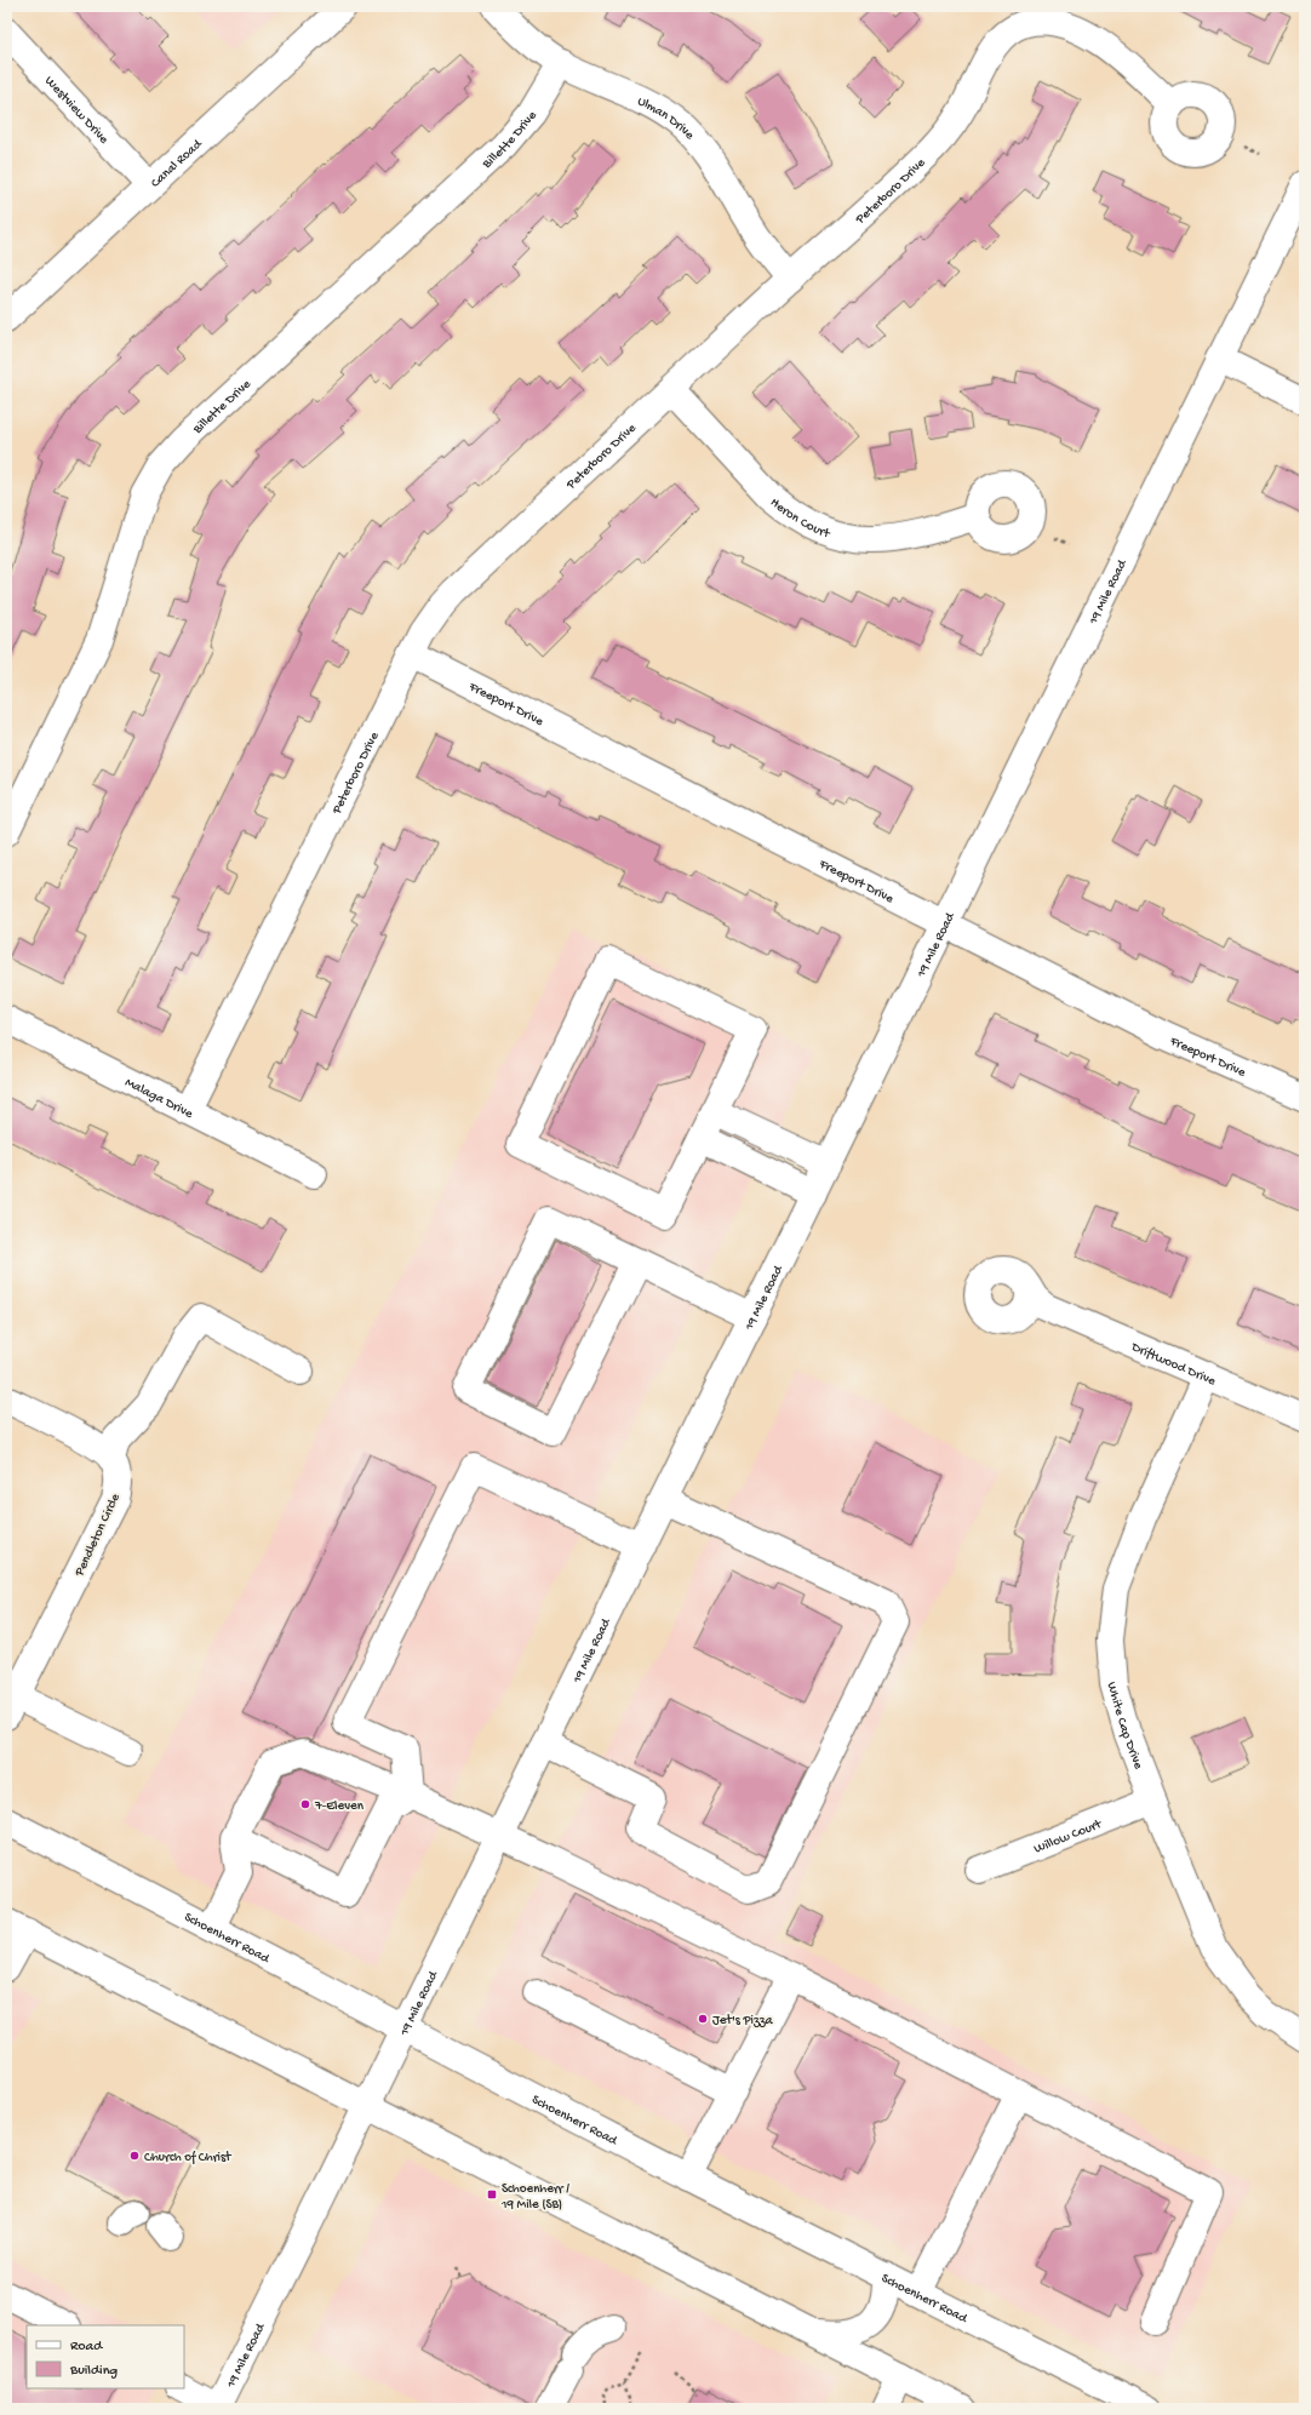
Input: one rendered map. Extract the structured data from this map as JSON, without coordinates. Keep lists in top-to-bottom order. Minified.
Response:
{"streets":{"street":["Westview Drive","Ulman Drive","Billette Drive","Canal Road","Peterboro Drive","Heron Court","19 Mile Road","Freeport Drive","Malaga Drive","Driftwood Drive","Pendleton Circle","White Cap Drive","Willow Court","Schoenherr Road"]},"crossings":[["Westview Drive","Canal Road"],["Ulman Drive","Billette Drive"],["Ulman Drive","Peterboro Drive"],["Peterboro Drive","Heron Court"],["Peterboro Drive","Freeport Drive"],["Peterboro Drive","Malaga Drive"],["19 Mile Road","Freeport Drive"],["19 Mile Road","Schoenherr Road"],["Driftwood Drive","White Cap Drive"],["White Cap Drive","Willow Court"]],"places":{"other":["7-Eleven","Jet's Pizza","Church of Christ"],"transit":["Schoenherr / 19 Mile (SB)"]},"legend":["Road","Building"]}
